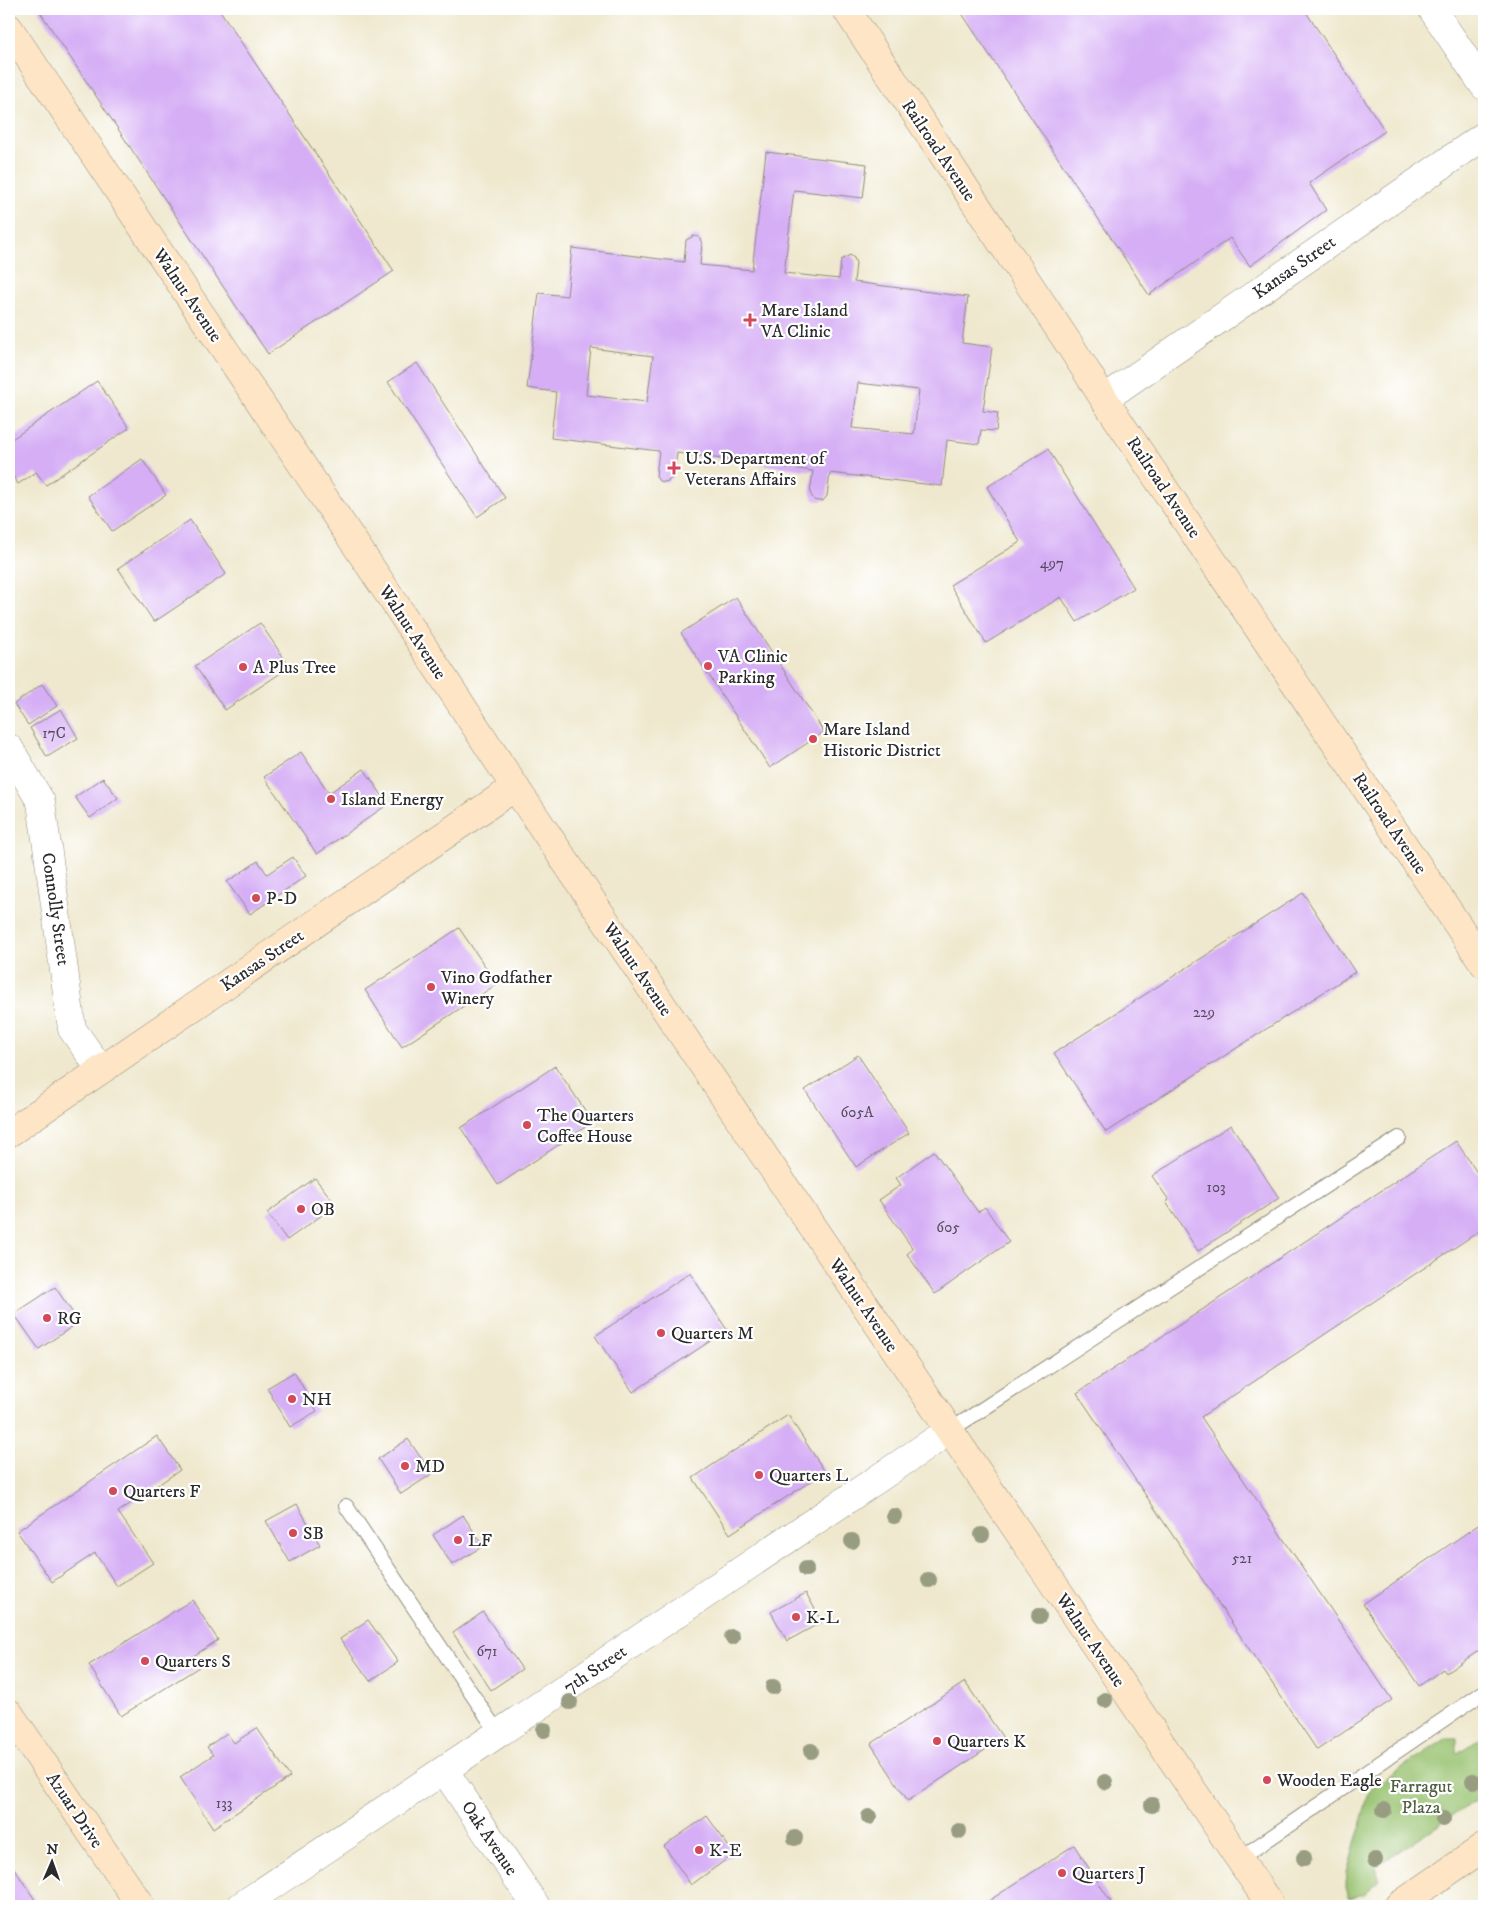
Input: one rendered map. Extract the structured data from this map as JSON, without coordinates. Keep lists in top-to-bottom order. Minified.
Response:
{"streets":{"street":["Railroad Avenue","Kansas Street","Walnut Avenue","Connolly Street","7th Street","Azuar Drive","Oak Avenue"]},"crossings":[["Railroad Avenue","Kansas Street"],["Kansas Street","Walnut Avenue"],["Kansas Street","Connolly Street"],["Walnut Avenue","7th Street"],["7th Street","Oak Avenue"]],"parks":["Farragut Plaza"],"places":{"health":["Mare Island VA Clinic","U.S. Department of Veterans Affairs"],"other":["VA Clinic Parking","A Plus Tree","Mare Island Historic District","Island Energy","P-D","Vino Godfather Winery","The Quarters Coffee House","OB","RG","Quarters M","NH","MD","Quarters L","Quarters F","SB","LF","K-L","Quarters S","Quarters K","Wooden Eagle","K-E","Quarters J"]},"house_numbers":["497","17C","229","605A","103","605","521","671","133"],"north":"top"}
